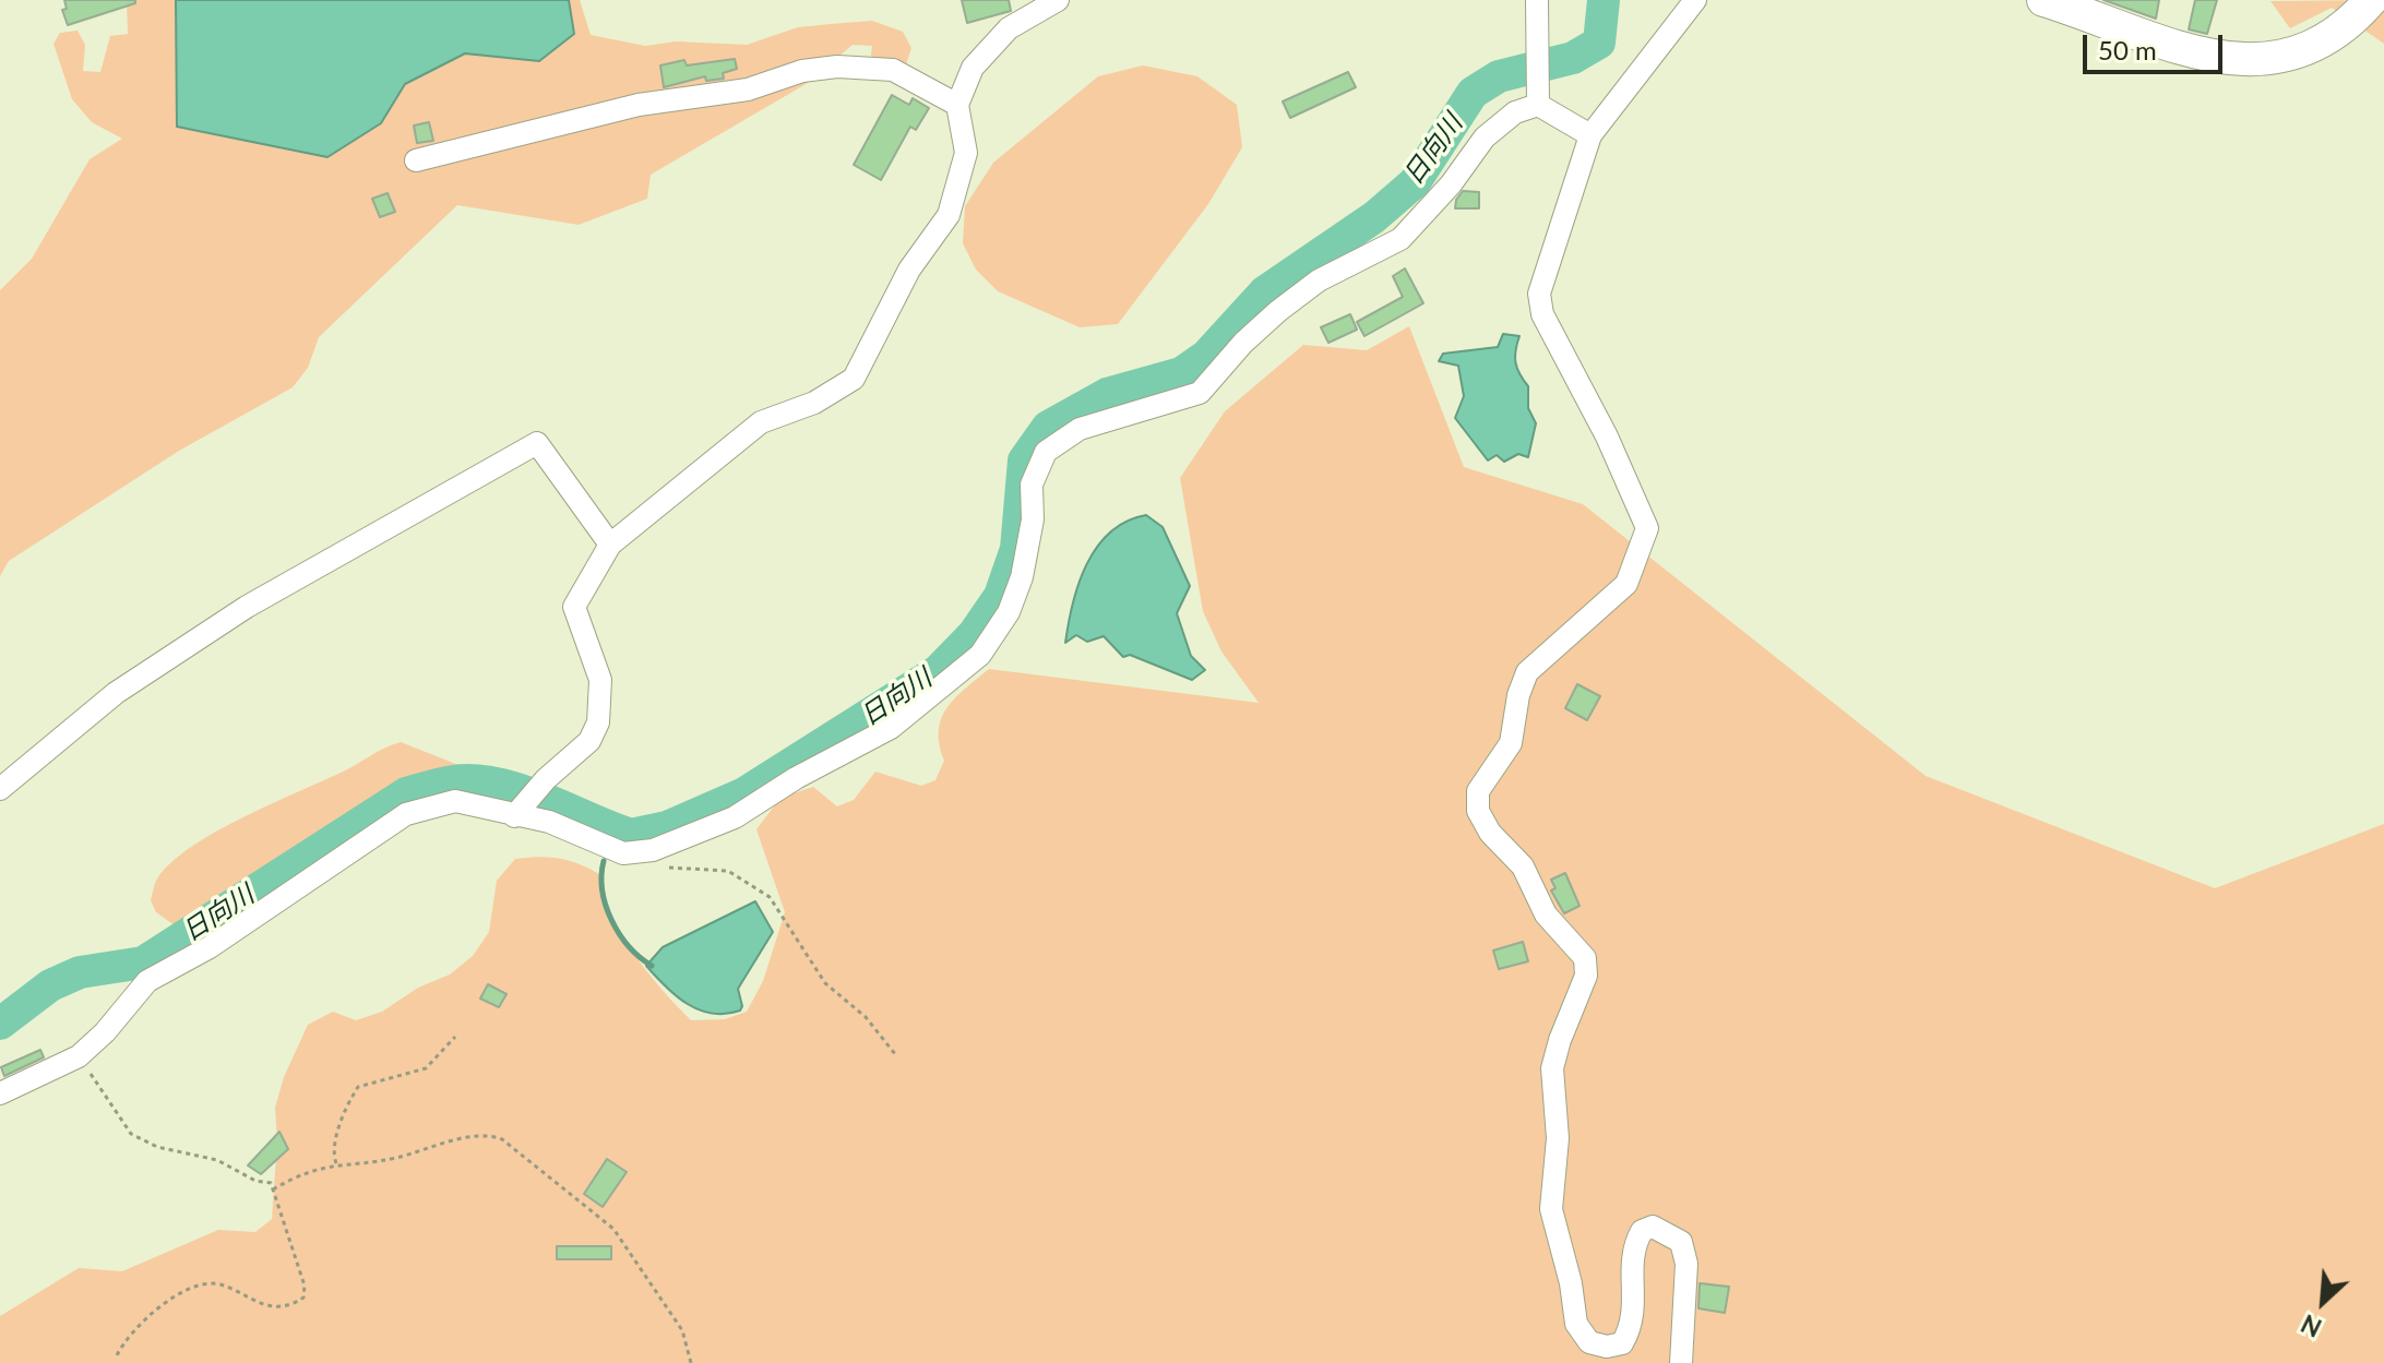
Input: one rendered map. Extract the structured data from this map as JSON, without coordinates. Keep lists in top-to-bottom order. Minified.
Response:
{"water":["日向川"],"scale_bar":"50 m","north":"bottom left"}
